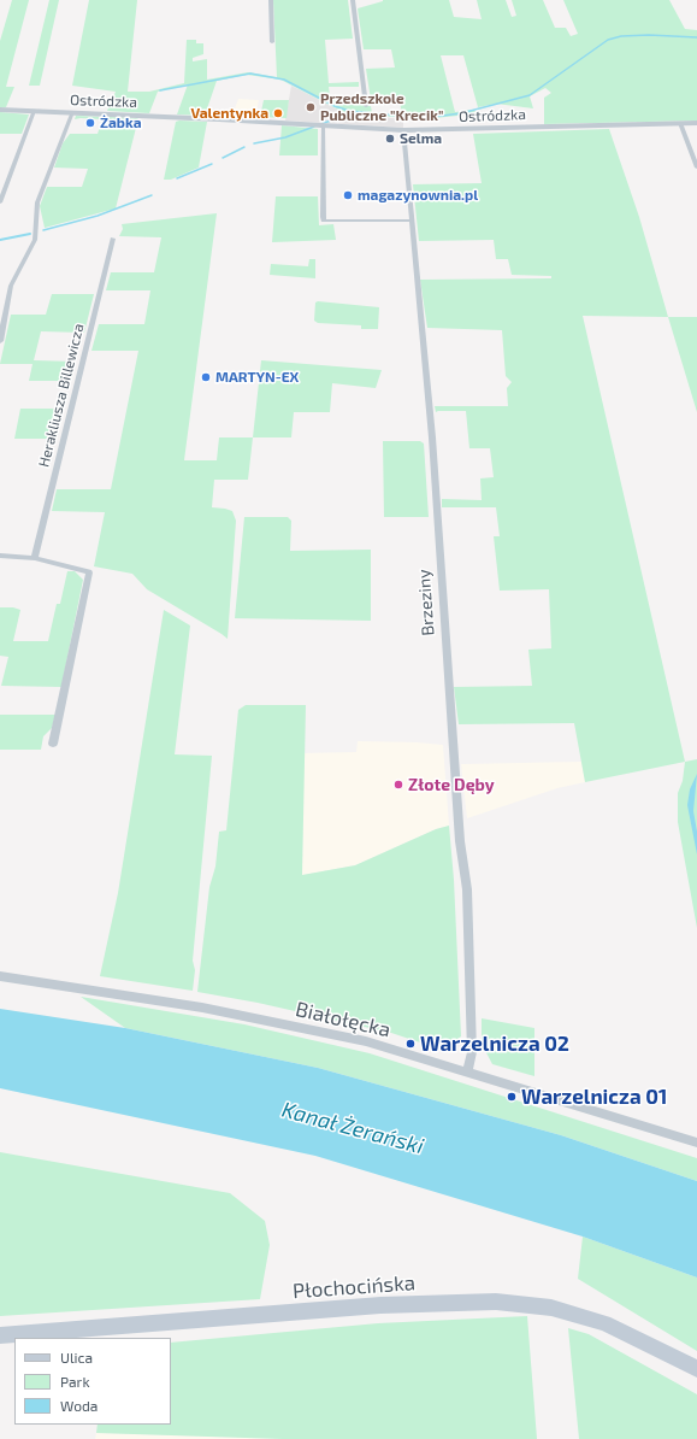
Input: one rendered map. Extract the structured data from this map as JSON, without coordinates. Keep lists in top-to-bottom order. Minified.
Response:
{"streets":{"main road":["Płochocińska"],"street":["Ostródzka","Herakliusza Billewicza","Brzeziny","Białołęcka"]},"crossings":[["Ostródzka","Brzeziny"],["Brzeziny","Białołęcka"]],"water":["Kanał Żerański"],"places":["Przedszkole Publiczne \"Krecik\"","Valentynka","Żabka","Selma","magazynownia.pl","MARTYN-EX","Złote Dęby","Warzelnicza 02","Warzelnicza 01"],"legend":["Ulica","Park","Woda"]}
